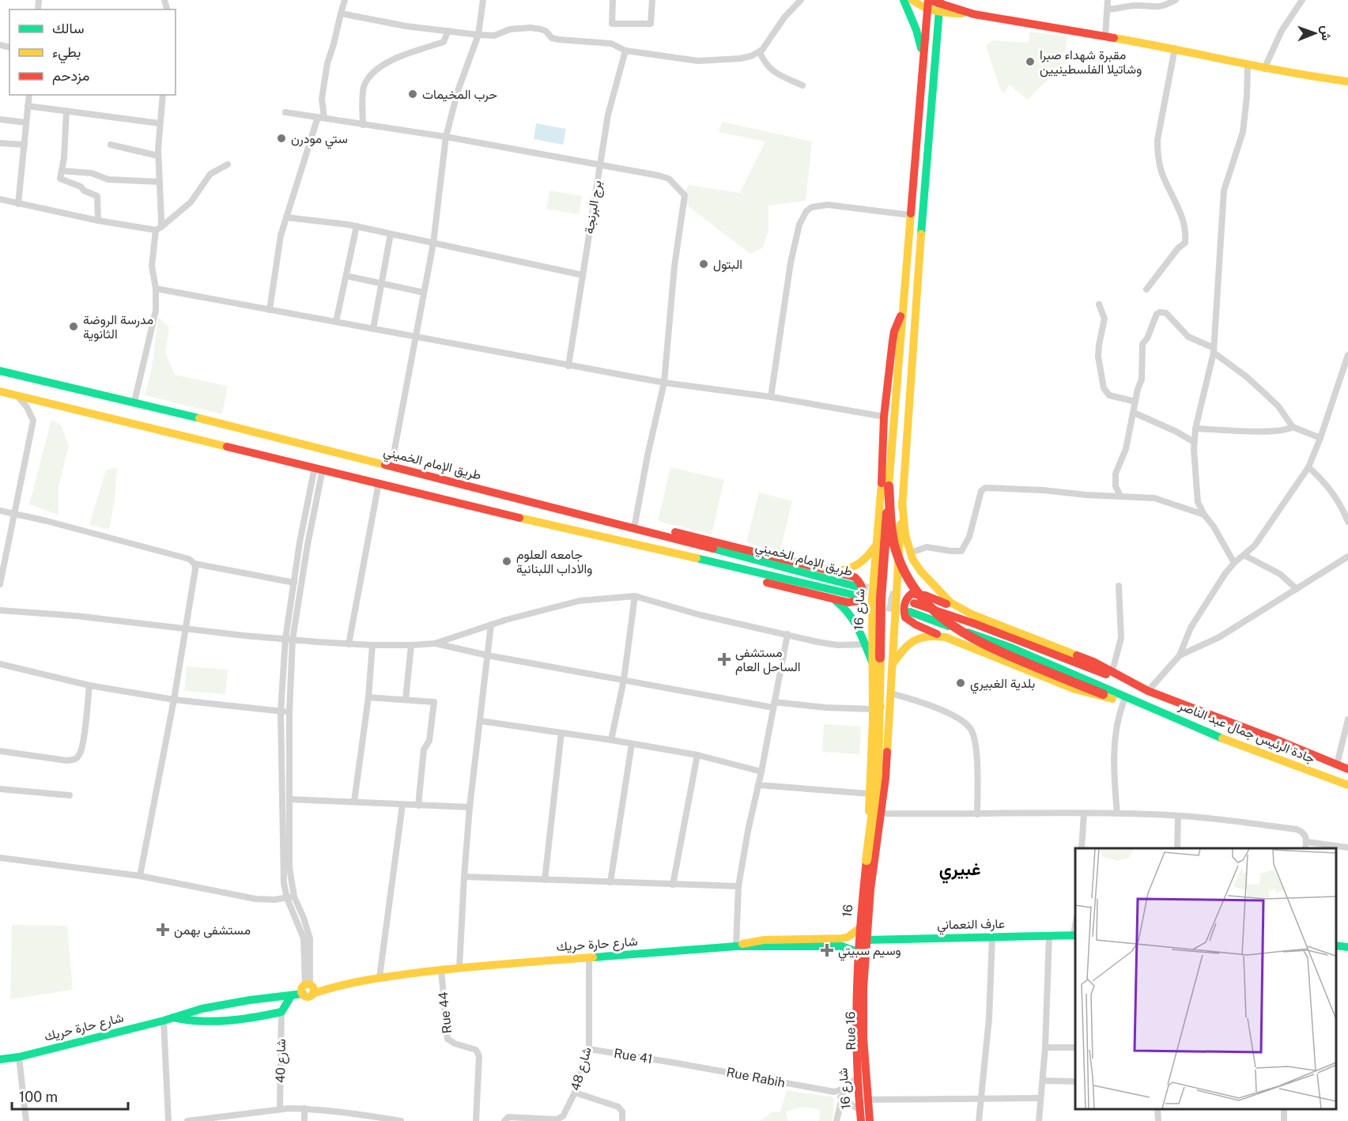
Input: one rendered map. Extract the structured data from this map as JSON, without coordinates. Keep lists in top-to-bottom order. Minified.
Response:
{"streets":{"main road":["طريق الإمام الخميني","شارع 16","جادة الرئيس جمال عبد الناصر","16","عارف النعماني","شارع حارة حريك","Rue 16"],"street":["برج البرنجة","Rue 44","Rue 41","شارع 40","شارع 48","Rue Rabih"]},"crossings":[["شارع 16","16"],["شارع 16","عارف النعماني"],["شارع 16","Rue 16"],["شارع 16","Rue Rabih"],["16","عارف النعماني"],["16","Rue 16"],["عارف النعماني","Rue 16"],["شارع حارة حريك","Rue 44"],["شارع حارة حريك","شارع 40"],["شارع حارة حريك","شارع 48"],["Rue 41","شارع 48"],["Rue 41","Rue Rabih"]],"districts":["غبيري"],"places":{"other":["مقبرة شهداء صبرا وشاتيلا الفلسطينيين","حرب المخيمات","ستي مودرن","البتول","مدرسة الروضة الثانوية","جامعه العلوم والاداب اللبنانية","بلدية الغبيري"],"health":["مستشفى الساحل العام","مستشفى بهمن","وسيم سبيتي"]},"legend":["سالك","بطيء","مزدحم"],"scale_bar":"100 m","north":"right"}
